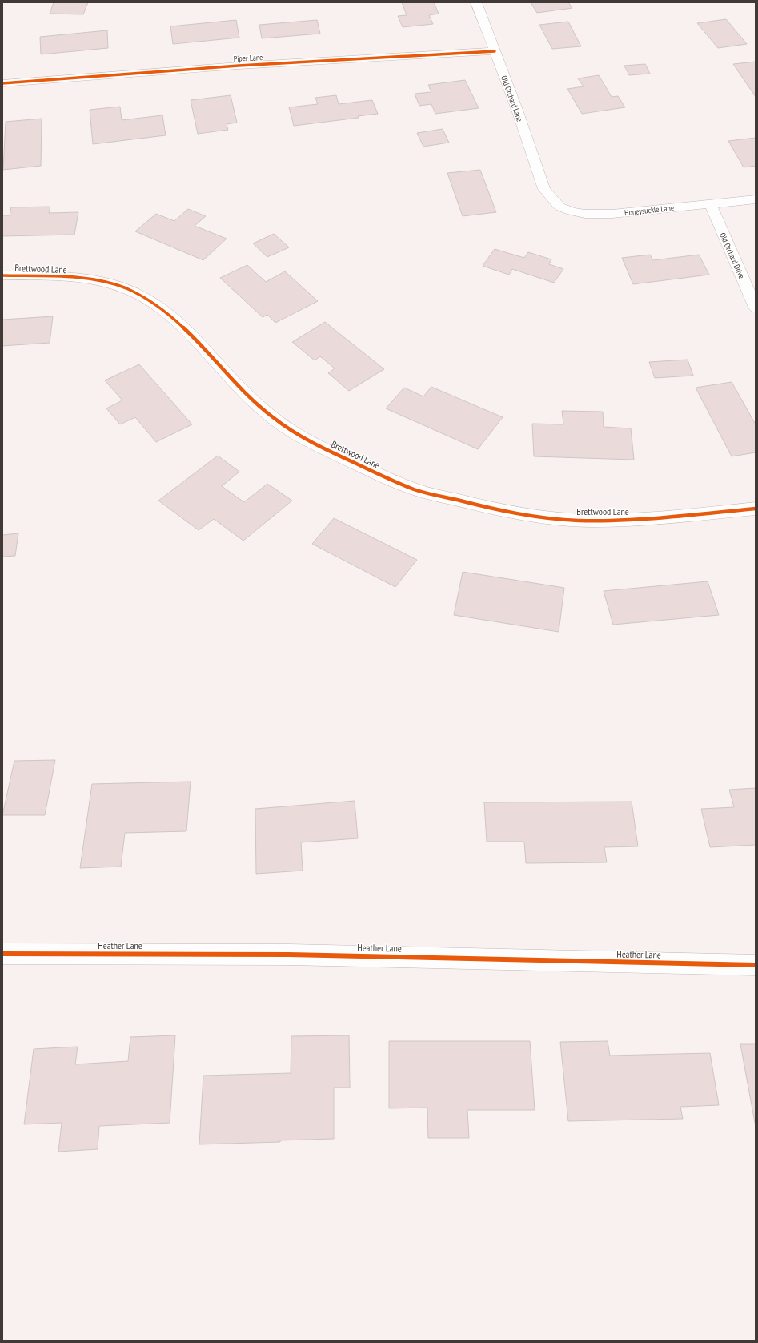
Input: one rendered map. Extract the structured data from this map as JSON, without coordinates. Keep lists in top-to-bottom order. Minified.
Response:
{"streets":{"street":["Piper Lane","Old Orchard Lane","Honeysuckle Lane","Old Orchard Drive","Brettwood Lane","Heather Lane"]},"crossings":[["Piper Lane","Old Orchard Lane"],["Old Orchard Lane","Honeysuckle Lane"],["Honeysuckle Lane","Old Orchard Drive"]]}
